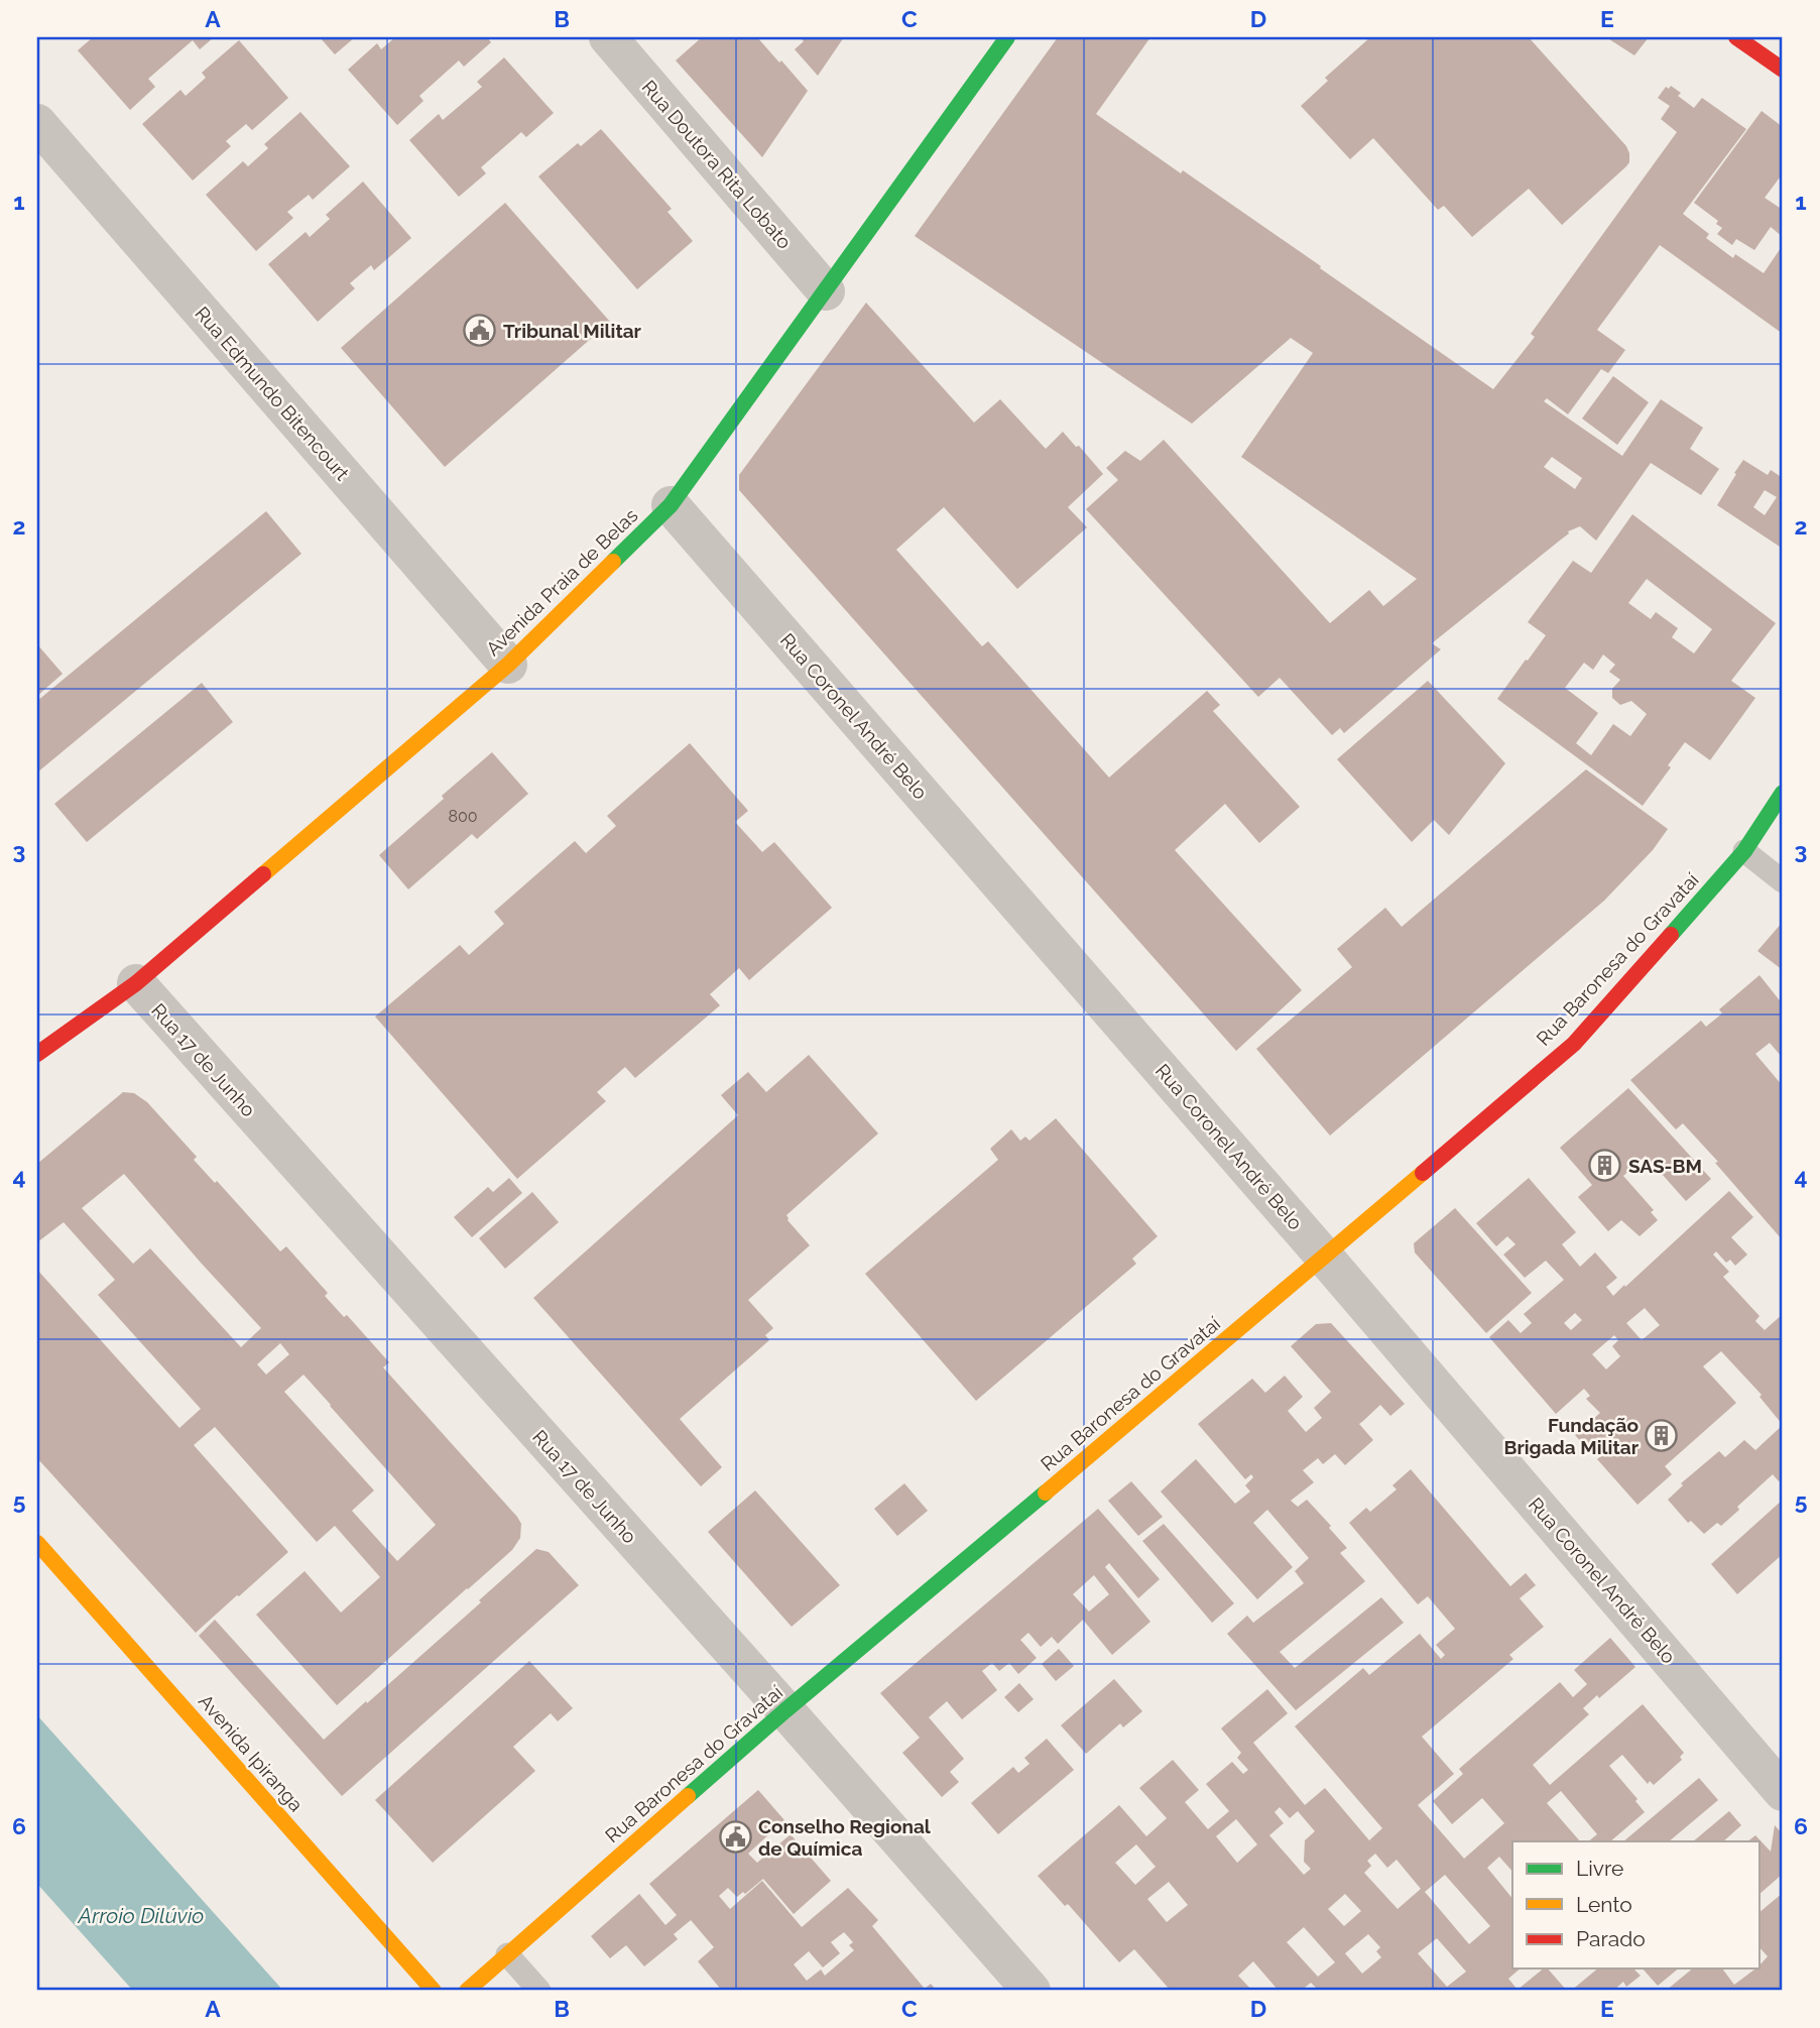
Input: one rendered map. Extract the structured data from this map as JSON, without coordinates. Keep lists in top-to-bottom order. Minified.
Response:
{"streets":{"main road":["Avenida Praia de Belas","Rua Baronesa do Gravataí","Avenida Ipiranga"],"street":["Rua Doutora Rita Lobato","Rua Edmundo Bitencourt","Rua Coronel André Belo","Rua 17 de Junho"]},"crossings":[["Rua Doutora Rita Lobato","Avenida Praia de Belas"],["Rua Edmundo Bitencourt","Avenida Praia de Belas"],["Avenida Praia de Belas","Rua Coronel André Belo"],["Avenida Praia de Belas","Rua 17 de Junho"],["Rua Coronel André Belo","Rua Baronesa do Gravataí"],["Rua Baronesa do Gravataí","Rua 17 de Junho"]],"water":["Arroio Dilúvio"],"places":{"public building":["Tribunal Militar","Conselho Regional de Química"],"building":["SAS-BM","Fundação Brigada Militar"]},"house_numbers":["800"],"legend":["Livre","Lento","Parado"],"grid":{"columns":["A","B","C","D","E"],"rows":["1","2","3","4","5","6"]}}
